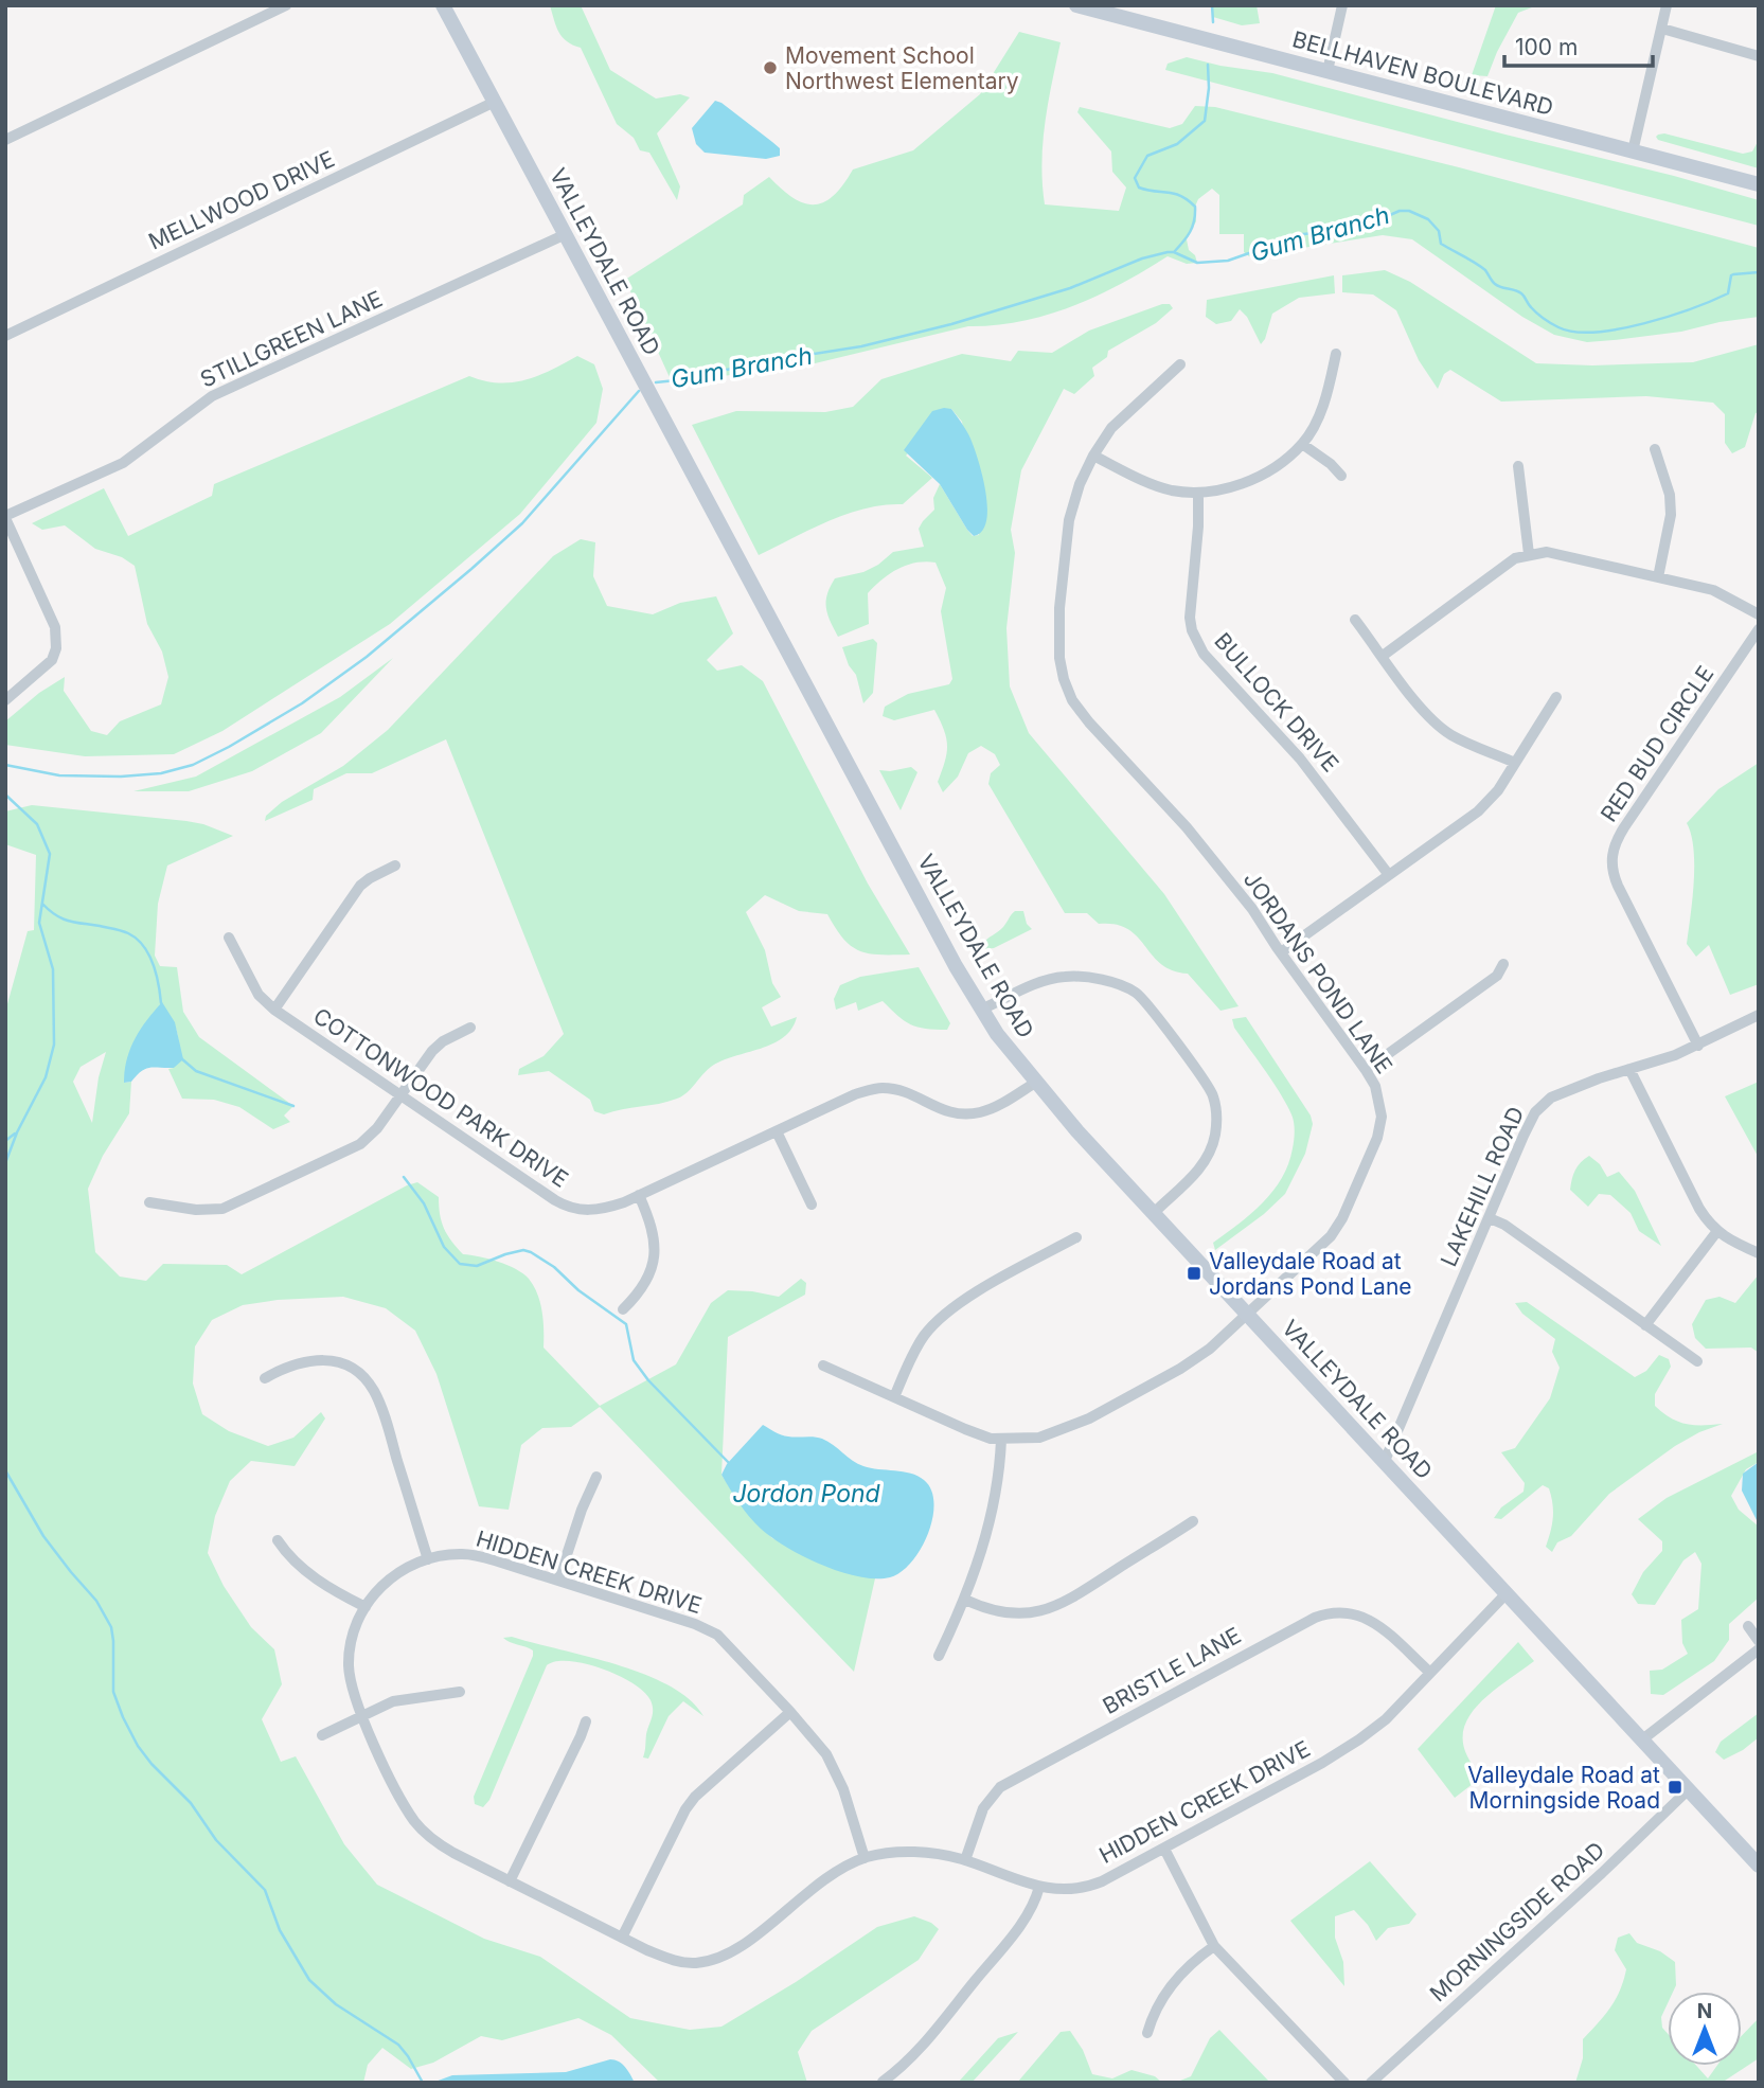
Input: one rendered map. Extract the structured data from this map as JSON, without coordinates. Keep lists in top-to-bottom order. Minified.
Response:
{"streets":{"street":["BELLHAVEN BOULEVARD","MELLWOOD DRIVE","VALLEYDALE ROAD","STILLGREEN LANE","BULLOCK DRIVE","RED BUD CIRCLE","JORDANS POND LANE","COTTONWOOD PARK DRIVE","LAKEHILL ROAD","HIDDEN CREEK DRIVE","BRISTLE LANE","MORNINGSIDE ROAD"]},"crossings":[["MELLWOOD DRIVE","VALLEYDALE ROAD"],["VALLEYDALE ROAD","STILLGREEN LANE"],["VALLEYDALE ROAD","JORDANS POND LANE"],["VALLEYDALE ROAD","COTTONWOOD PARK DRIVE"],["VALLEYDALE ROAD","LAKEHILL ROAD"],["VALLEYDALE ROAD","HIDDEN CREEK DRIVE"],["VALLEYDALE ROAD","MORNINGSIDE ROAD"],["RED BUD CIRCLE","LAKEHILL ROAD"],["HIDDEN CREEK DRIVE","BRISTLE LANE"]],"water":["Gum Branch","Jordon Pond"],"places":{"other":["Movement School Northwest Elementary"],"transit":["Valleydale Road at Jordans Pond Lane","Valleydale Road at Morningside Road"]},"scale_bar":"100 m","north":"top"}
